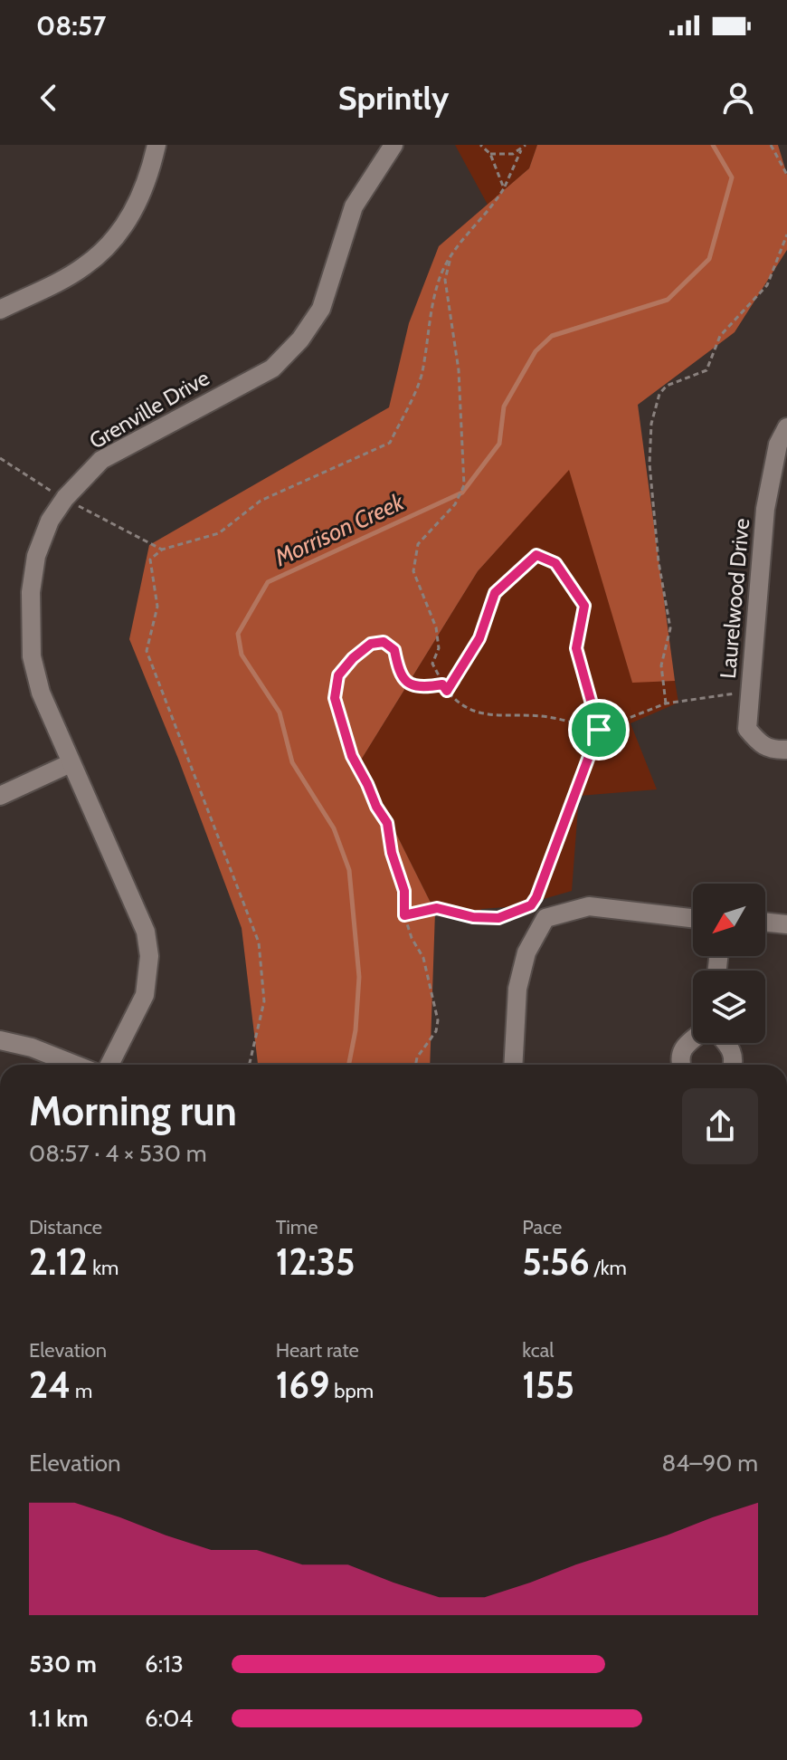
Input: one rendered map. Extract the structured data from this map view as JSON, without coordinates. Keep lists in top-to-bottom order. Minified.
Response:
{"streets":{"street":["Grenville Drive","Laurelwood Drive"]},"water":["Morrison Creek"],"north":"bottom left","page":{"status":"08:57","header":"Sprintly","heading":["Morning run","08:57 · 4 × 530 m"],"stats":[["Distance","2.12 km"],["Time","12:35"],["Pace","5:56 /km"],["Elevation","24 m"],["Heart rate","169 bpm"],["kcal","155"]],"chart":["Elevation","84–90 m"],"list":[{"name":"530 m","note":"6:13"},{"name":"1.1 km","note":"6:04"}]}}
